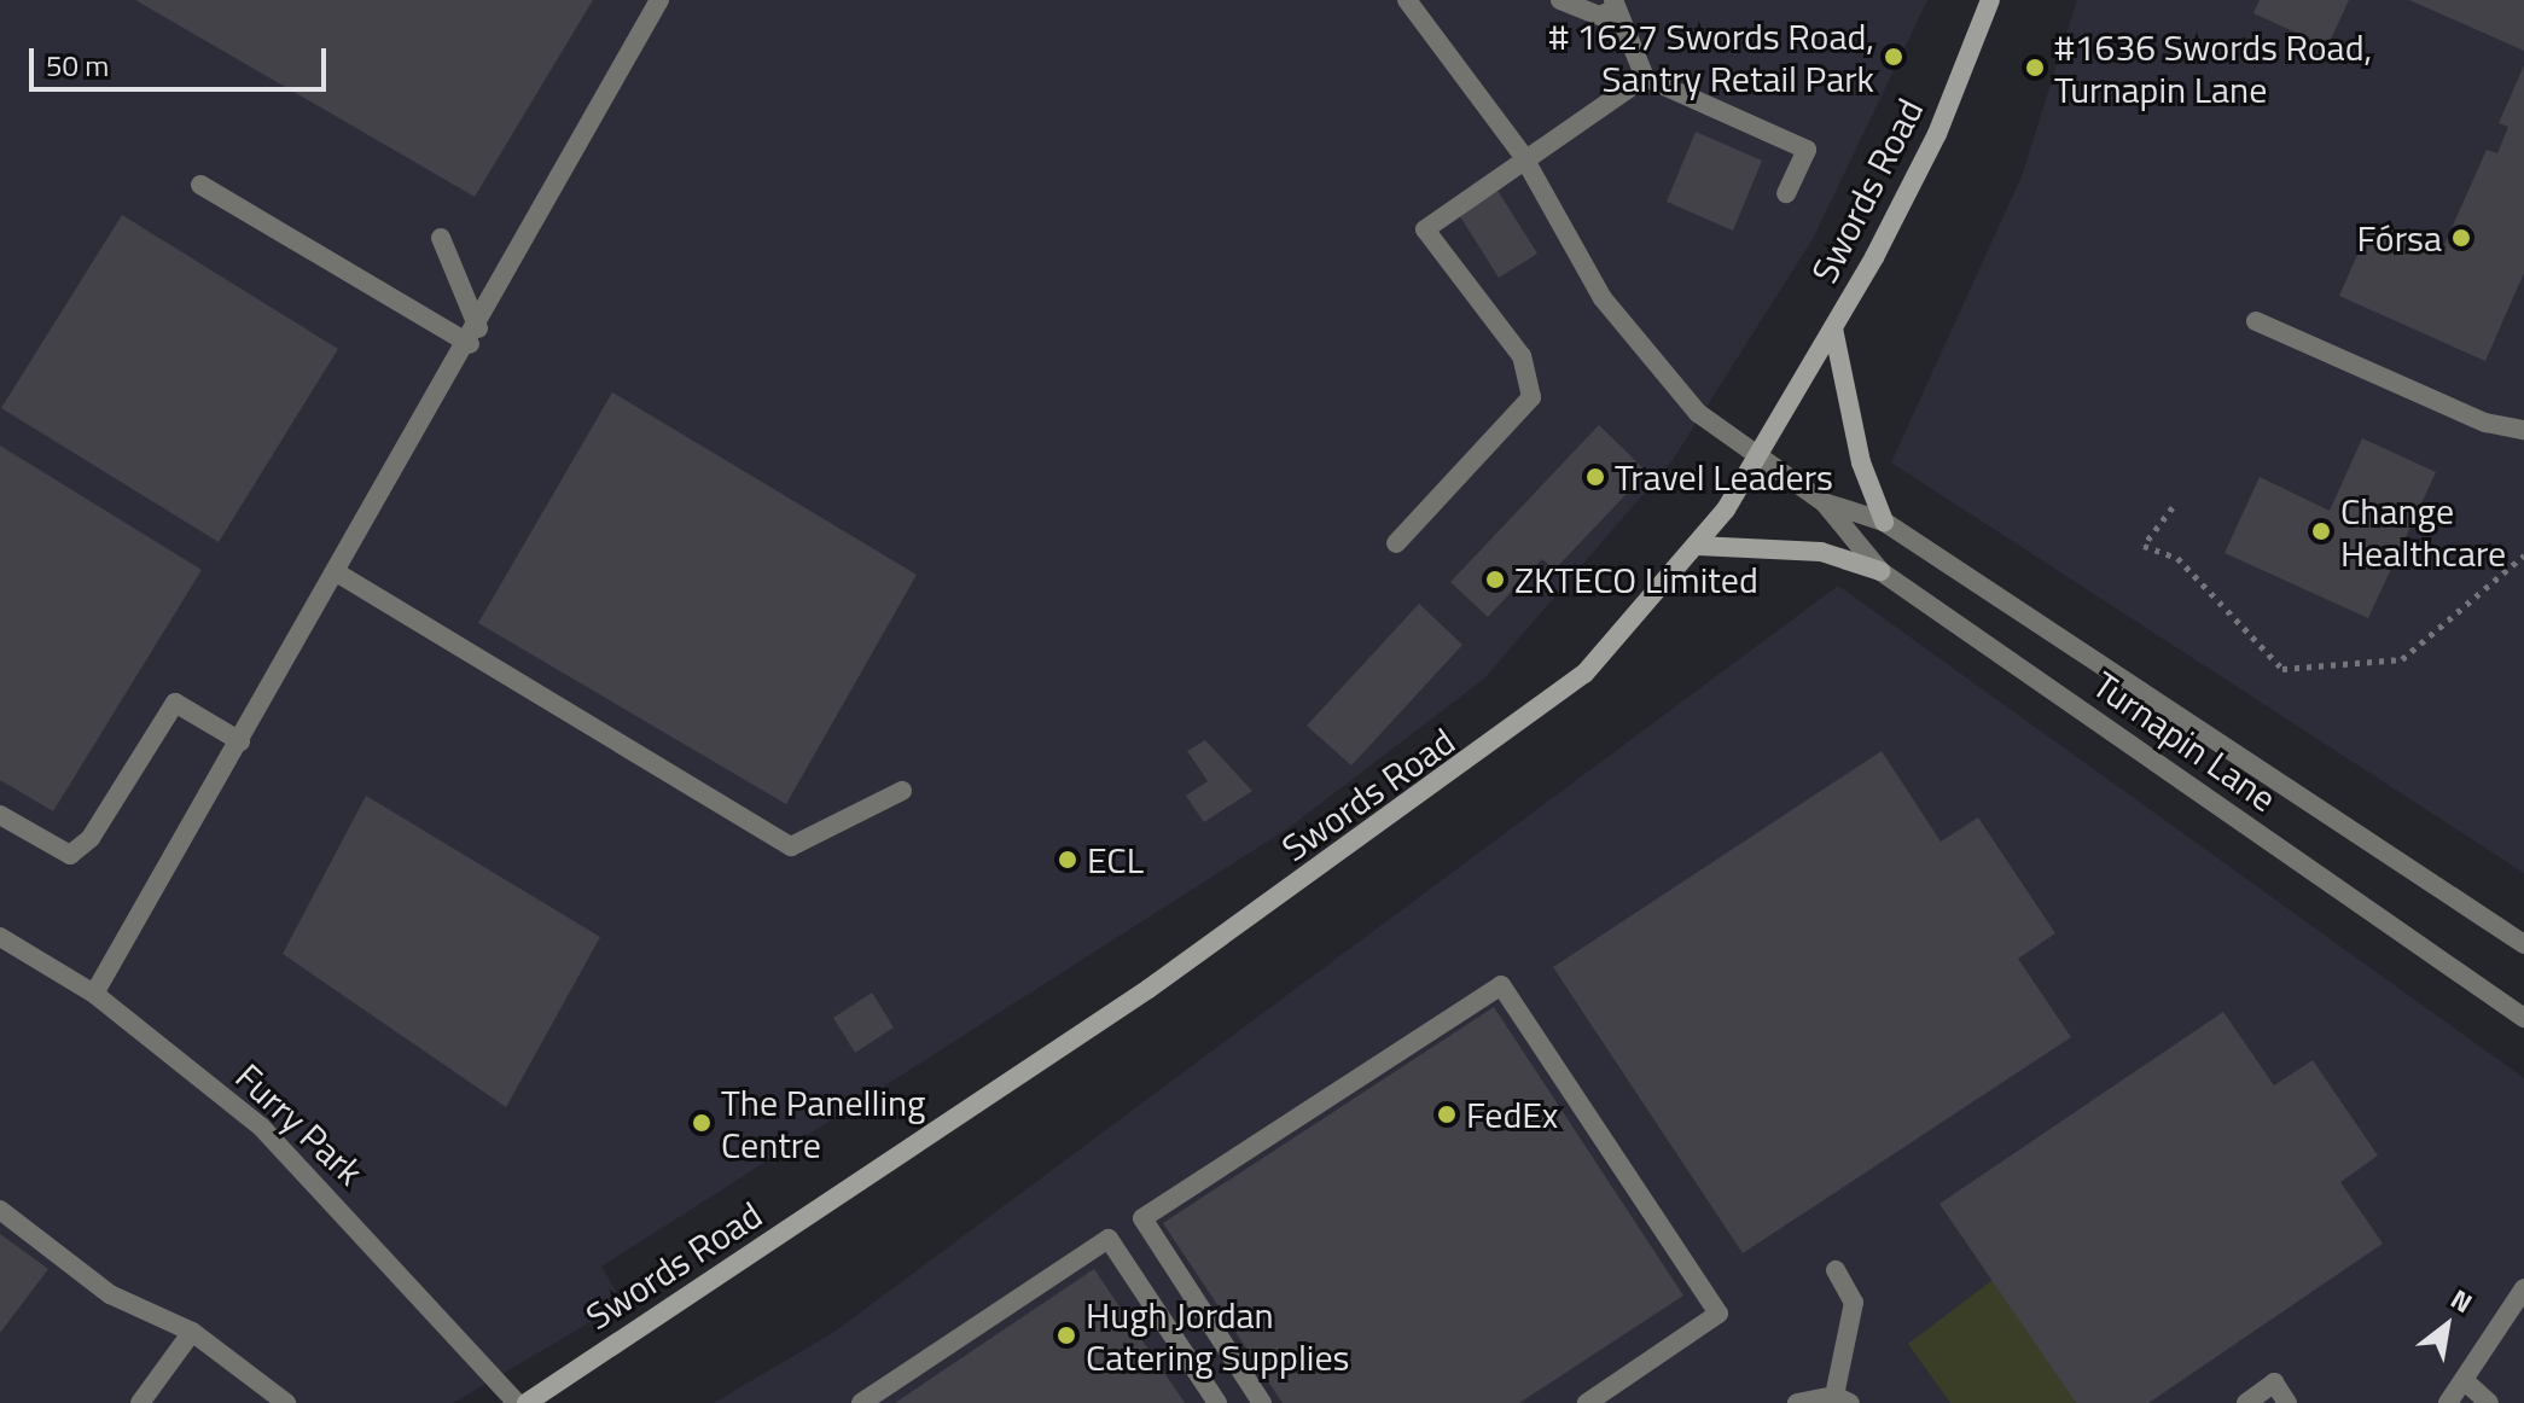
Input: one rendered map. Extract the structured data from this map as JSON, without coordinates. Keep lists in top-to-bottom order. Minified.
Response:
{"streets":{"main road":["Swords Road"],"street":["Turnapin Lane","Furry Park"]},"crossings":[["Swords Road","Turnapin Lane"]],"places":["# 1627 Swords Road, Santry Retail Park","#1636 Swords Road, Turnapin Lane","Fórsa","Travel Leaders","Change Healthcare","ZKTECO Limited","ECL","FedEx","The Panelling Centre","Hugh Jordan Catering Supplies"],"scale_bar":"50 m","north":"top right"}
